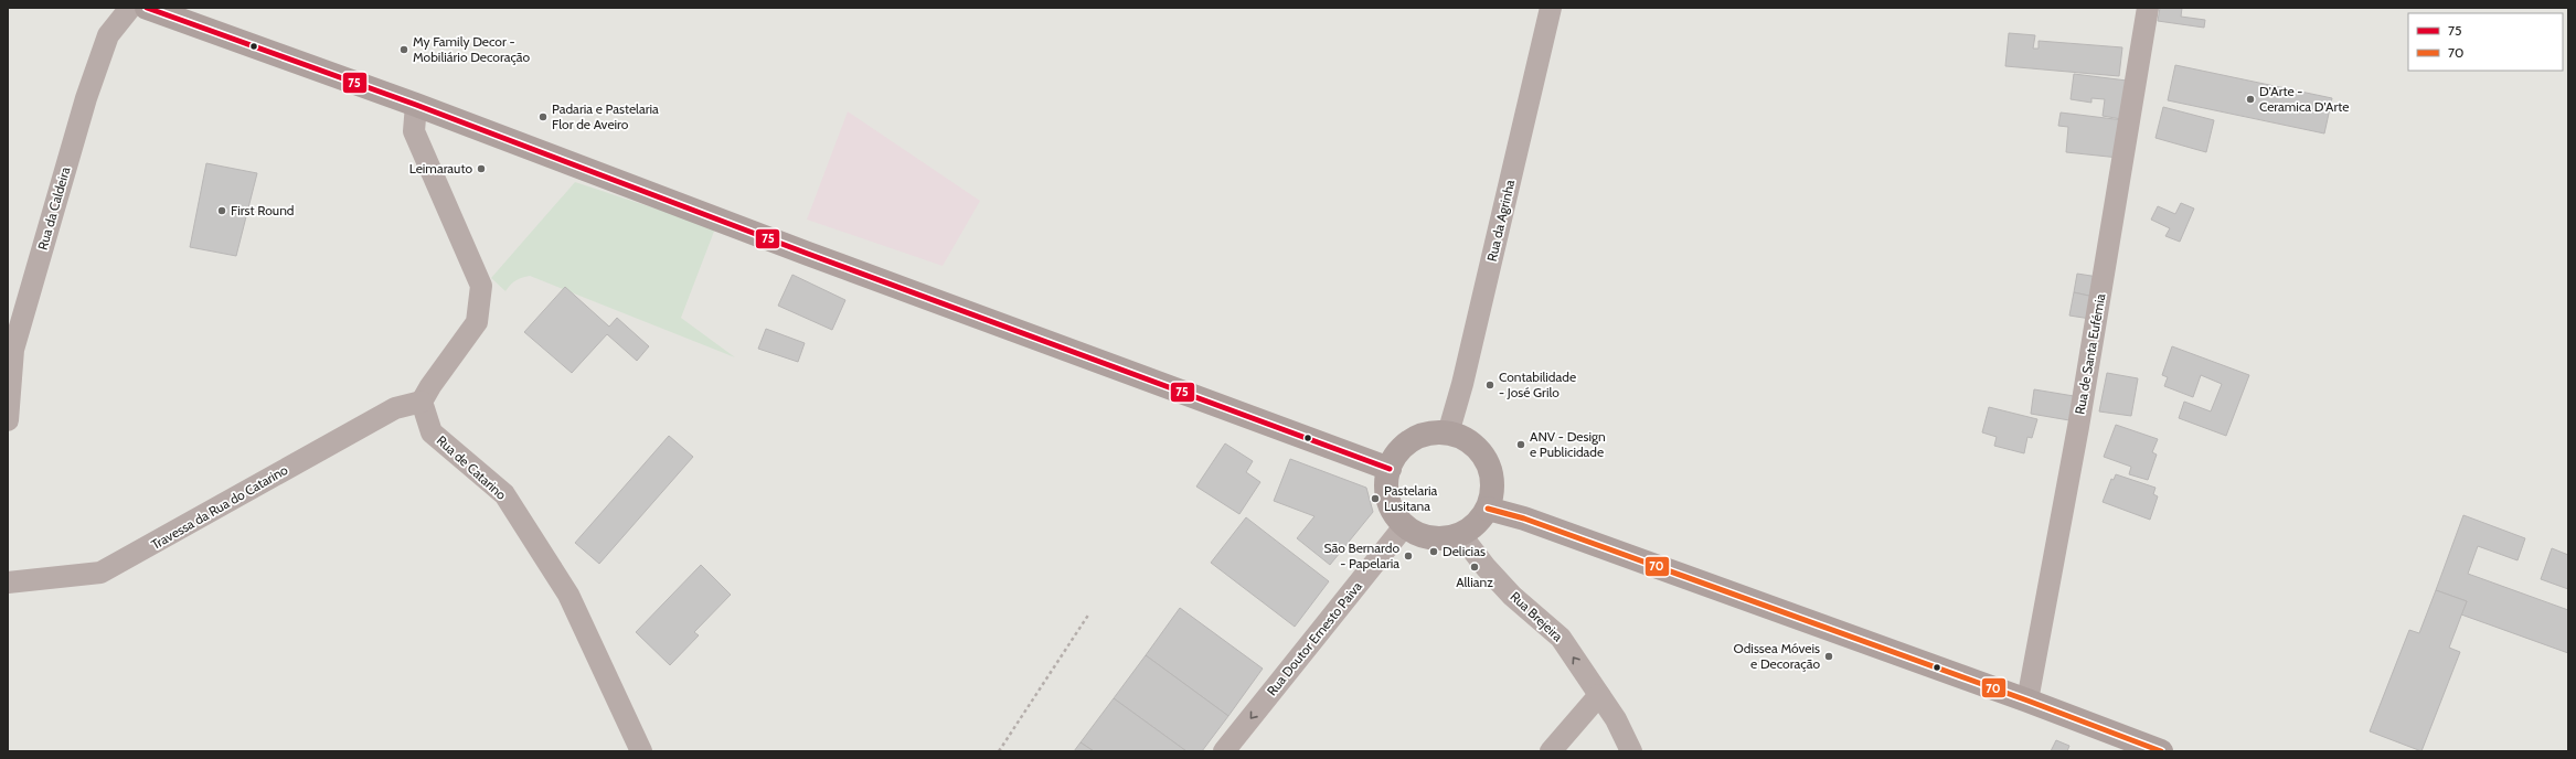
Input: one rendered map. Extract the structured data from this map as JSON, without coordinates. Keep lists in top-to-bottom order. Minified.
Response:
{"streets":{"street":["Rua da Caldeira","Rua da Agrinha","Rua de Santa Eufémia","Rua de Catarino","Travessa da Rua do Catarino","Rua Brejeira","Rua Doutor Ernesto Paiva"]},"crossings":[["Rua da Agrinha","Rua Brejeira"],["Rua da Agrinha","Rua Doutor Ernesto Paiva"],["Rua de Catarino","Travessa da Rua do Catarino"],["Rua Brejeira","Rua Doutor Ernesto Paiva"]],"one_way":["Rua Brejeira","Rua Doutor Ernesto Paiva"],"places":["My Family Decor - Mobiliário Decoração","D'Arte - Ceramica D'Arte","Padaria e Pastelaria Flor de Aveiro","Leimarauto","First Round","Contabilidade - José Grilo","ANV - Design e Publicidade","Pastelaria Lusitana","Delicias","São Bernardo - Papelaria","Allianz","Odissea Móveis e Decoração"],"lines":["transit line 75","transit line 70"],"legend":["75","70"]}
